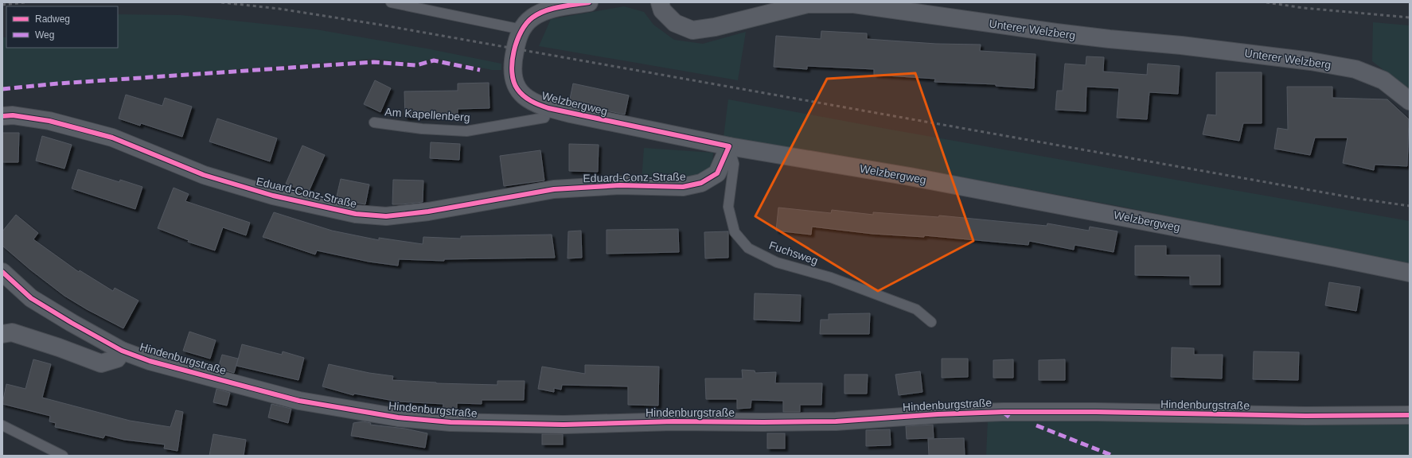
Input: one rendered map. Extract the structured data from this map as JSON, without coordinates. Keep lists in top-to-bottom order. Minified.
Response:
{"streets":{"street":["Unterer Welzberg","Welzbergweg","Eduard-Conz-Straße","Hindenburgstraße"],"lane":["Am Kapellenberg","Fuchsweg"]},"crossings":[["Welzbergweg","Am Kapellenberg"],["Welzbergweg","Eduard-Conz-Straße"],["Welzbergweg","Fuchsweg"],["Eduard-Conz-Straße","Fuchsweg"]],"legend":["Radweg","Weg"]}
